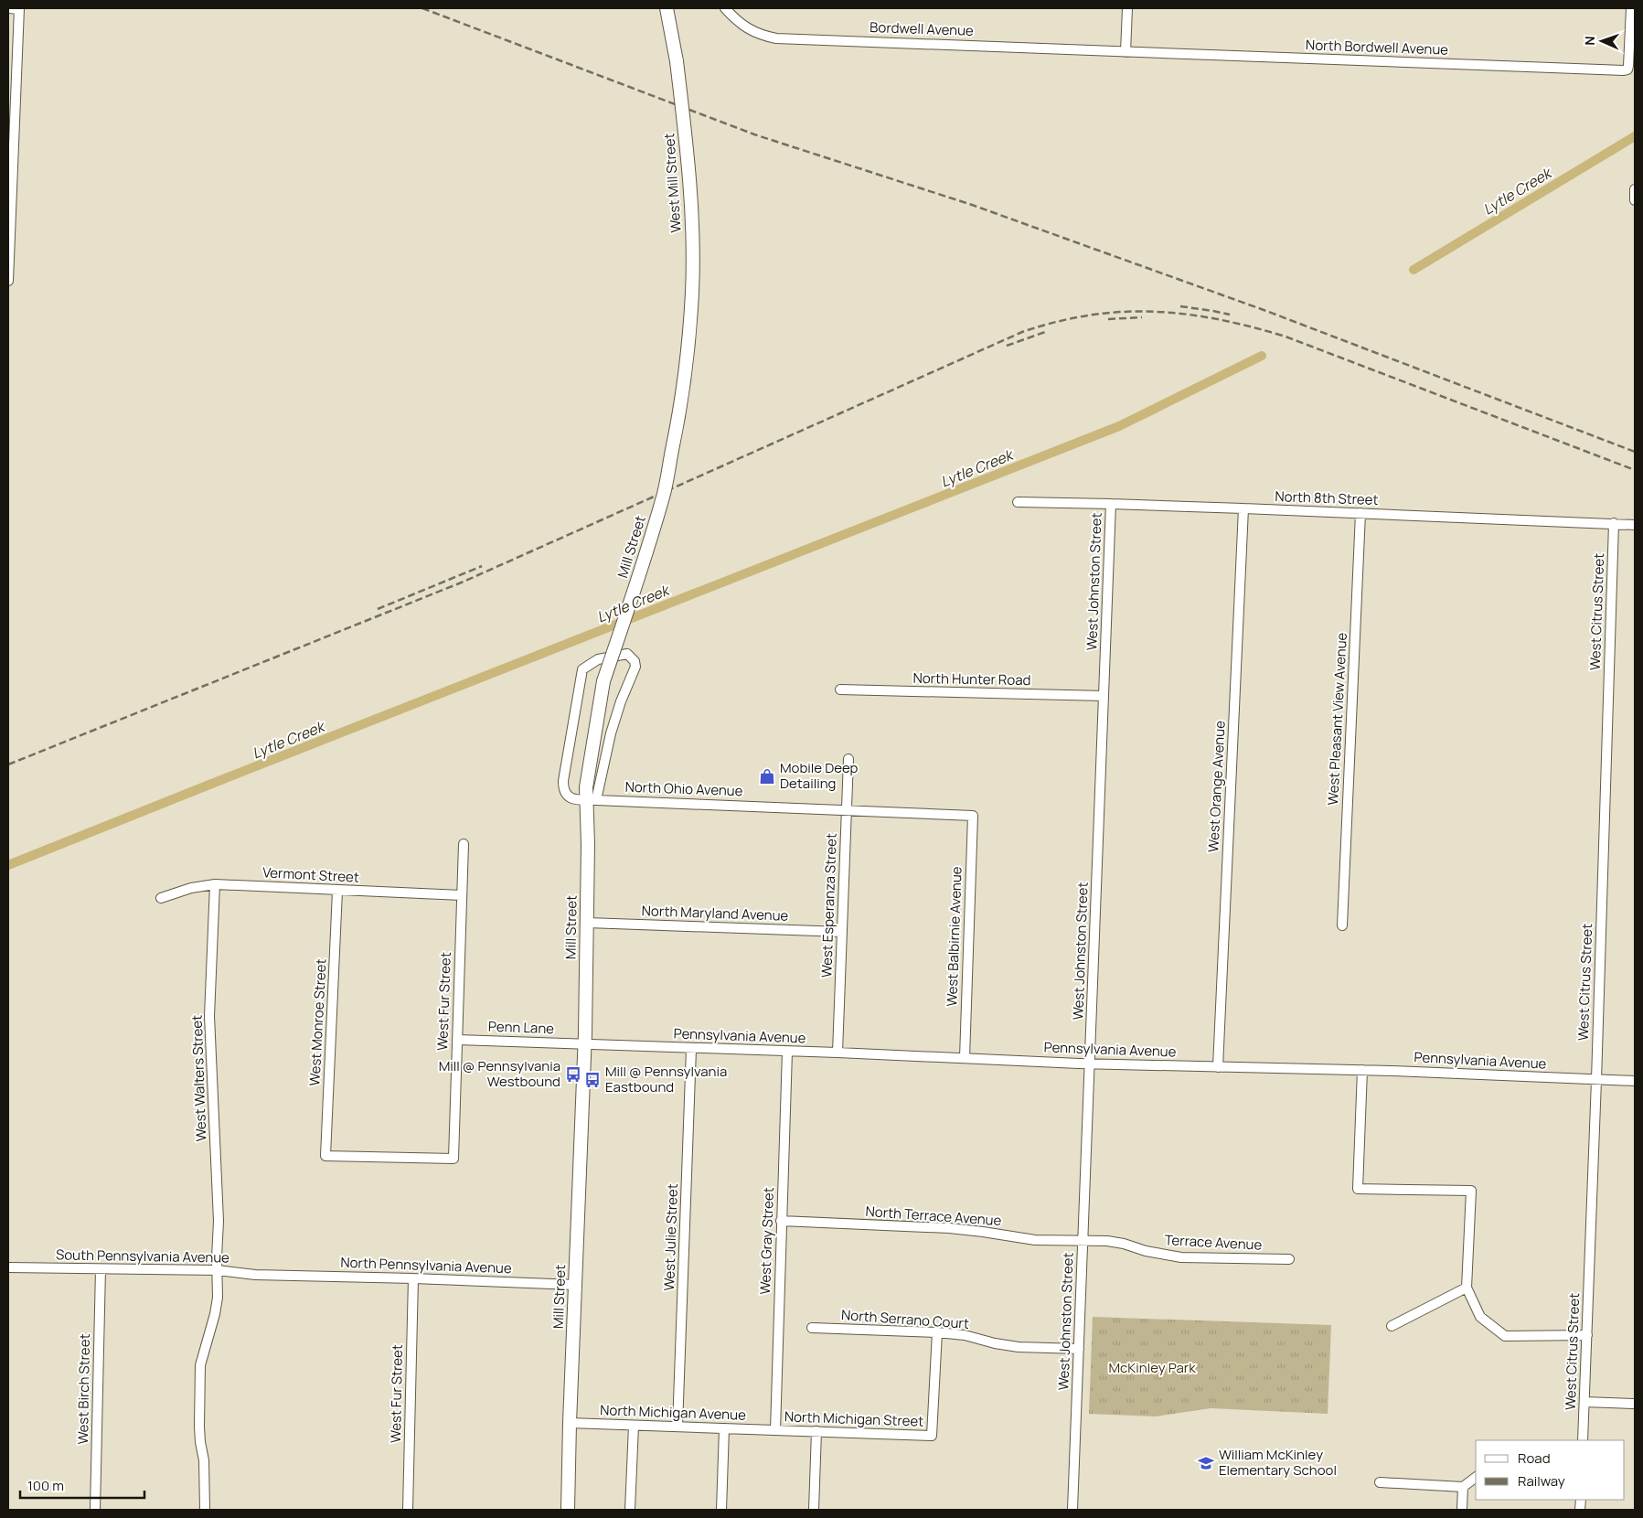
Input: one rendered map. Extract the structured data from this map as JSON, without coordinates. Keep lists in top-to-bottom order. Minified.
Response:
{"streets":{"main road":["West Mill Street","Mill Street"],"street":["Bordwell Avenue","North Bordwell Avenue","North 8th Street","West Johnston Street","West Citrus Street","North Hunter Road","West Pleasant View Avenue","West Orange Avenue","North Ohio Avenue","Vermont Street","West Esperanza Street","North Maryland Avenue","West Balbirnie Avenue","West Fur Street","West Monroe Street","Penn Lane","Pennsylvania Avenue","West Walters Street","North Terrace Avenue","West Julie Street","West Gray Street","Terrace Avenue","South Pennsylvania Avenue","North Pennsylvania Avenue","North Serrano Court","West Birch Street","North Michigan Avenue","North Michigan Street"]},"crossings":[["Bordwell Avenue","North Bordwell Avenue"],["West Mill Street","Mill Street"],["North 8th Street","West Johnston Street"],["North 8th Street","West Citrus Street"],["North 8th Street","West Pleasant View Avenue"],["North 8th Street","West Orange Avenue"],["Mill Street","North Ohio Avenue"],["Mill Street","North Maryland Avenue"],["Mill Street","Penn Lane"],["Mill Street","Pennsylvania Avenue"],["Mill Street","North Pennsylvania Avenue"],["Mill Street","North Michigan Avenue"],["West Johnston Street","North Hunter Road"],["West Johnston Street","Pennsylvania Avenue"],["West Johnston Street","North Terrace Avenue"],["West Johnston Street","Terrace Avenue"],["West Johnston Street","North Serrano Court"],["West Citrus Street","Pennsylvania Avenue"],["West Orange Avenue","Pennsylvania Avenue"],["North Ohio Avenue","West Esperanza Street"],["North Ohio Avenue","West Balbirnie Avenue"],["Vermont Street","West Fur Street"],["Vermont Street","West Monroe Street"],["Vermont Street","West Walters Street"],["West Esperanza Street","North Maryland Avenue"],["West Esperanza Street","Pennsylvania Avenue"],["West Balbirnie Avenue","Pennsylvania Avenue"],["West Fur Street","West Monroe Street"],["West Fur Street","Penn Lane"],["West Fur Street","North Pennsylvania Avenue"],["Penn Lane","Pennsylvania Avenue"],["Pennsylvania Avenue","West Julie Street"],["Pennsylvania Avenue","West Gray Street"],["West Walters Street","South Pennsylvania Avenue"],["North Terrace Avenue","West Gray Street"],["North Terrace Avenue","Terrace Avenue"],["West Julie Street","North Michigan Avenue"],["West Gray Street","North Michigan Avenue"],["West Gray Street","North Michigan Street"],["South Pennsylvania Avenue","North Pennsylvania Avenue"],["South Pennsylvania Avenue","West Birch Street"],["North Serrano Court","North Michigan Street"],["North Michigan Avenue","North Michigan Street"]],"water":["Lytle Creek"],"parks":["McKinley Park"],"places":{"shop":["Mobile Deep Detailing"],"bus stop":["Mill @ Pennsylvania Westbound","Mill @ Pennsylvania Eastbound"],"school or university":["William McKinley Elementary School"]},"legend":["Road","Railway"],"scale_bar":"100 m","north":"left"}
